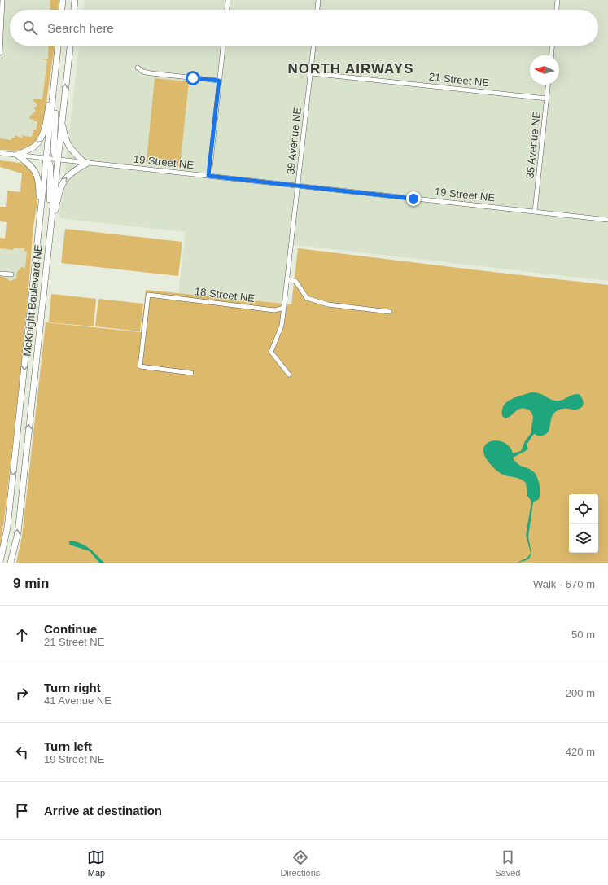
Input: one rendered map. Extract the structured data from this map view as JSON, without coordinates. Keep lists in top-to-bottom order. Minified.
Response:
{"streets":{"main road":["McKnight Boulevard NE"],"street":["21 Street NE","39 Avenue NE","35 Avenue NE","19 Street NE","18 Street NE"]},"crossings":[["21 Street NE","39 Avenue NE"],["21 Street NE","35 Avenue NE"],["39 Avenue NE","19 Street NE"],["39 Avenue NE","18 Street NE"],["35 Avenue NE","19 Street NE"],["19 Street NE","McKnight Boulevard NE"]],"districts":["NORTH AIRWAYS"],"north":"left","page":{"search":"Search here","heading":["9 min","Walk · 670 m"],"list":[["Continue","21 Street NE","50 m"],["Turn right","41 Avenue NE","200 m"],["Turn left","19 Street NE","420 m"],"Arrive at destination"],"nav":["Map","Directions","Saved"]}}
